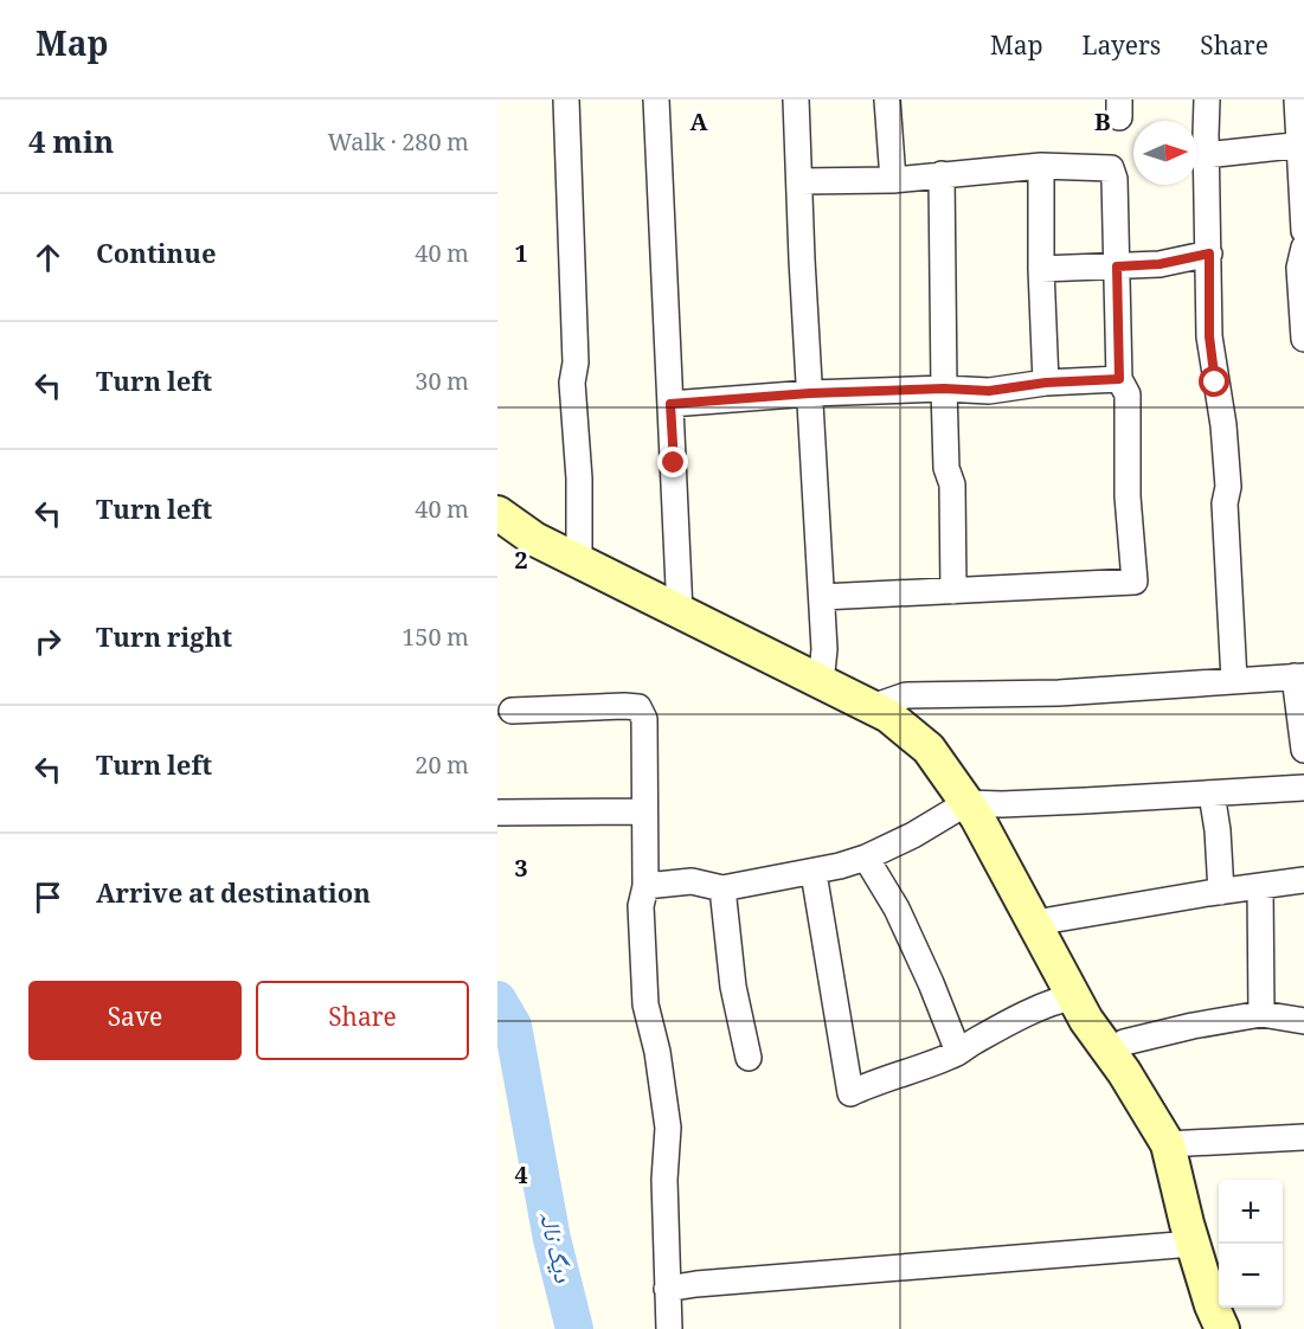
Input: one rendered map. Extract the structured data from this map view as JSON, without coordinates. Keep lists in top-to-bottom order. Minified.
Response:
{"water":["دیگ نالہ"],"north":"right","page":{"header":"Map","nav":["Map","Layers","Share"],"heading":["4 min","Walk · 280 m"],"list":[["Continue","40 m"],["Turn left","30 m"],["Turn left","40 m"],["Turn right","150 m"],["Turn left","20 m"],"Arrive at destination"],"buttons":["Save","Share"],"map_buttons":["+","−"]},"grid":{"columns":["A","B"],"rows":["1","2","3","4"]}}
